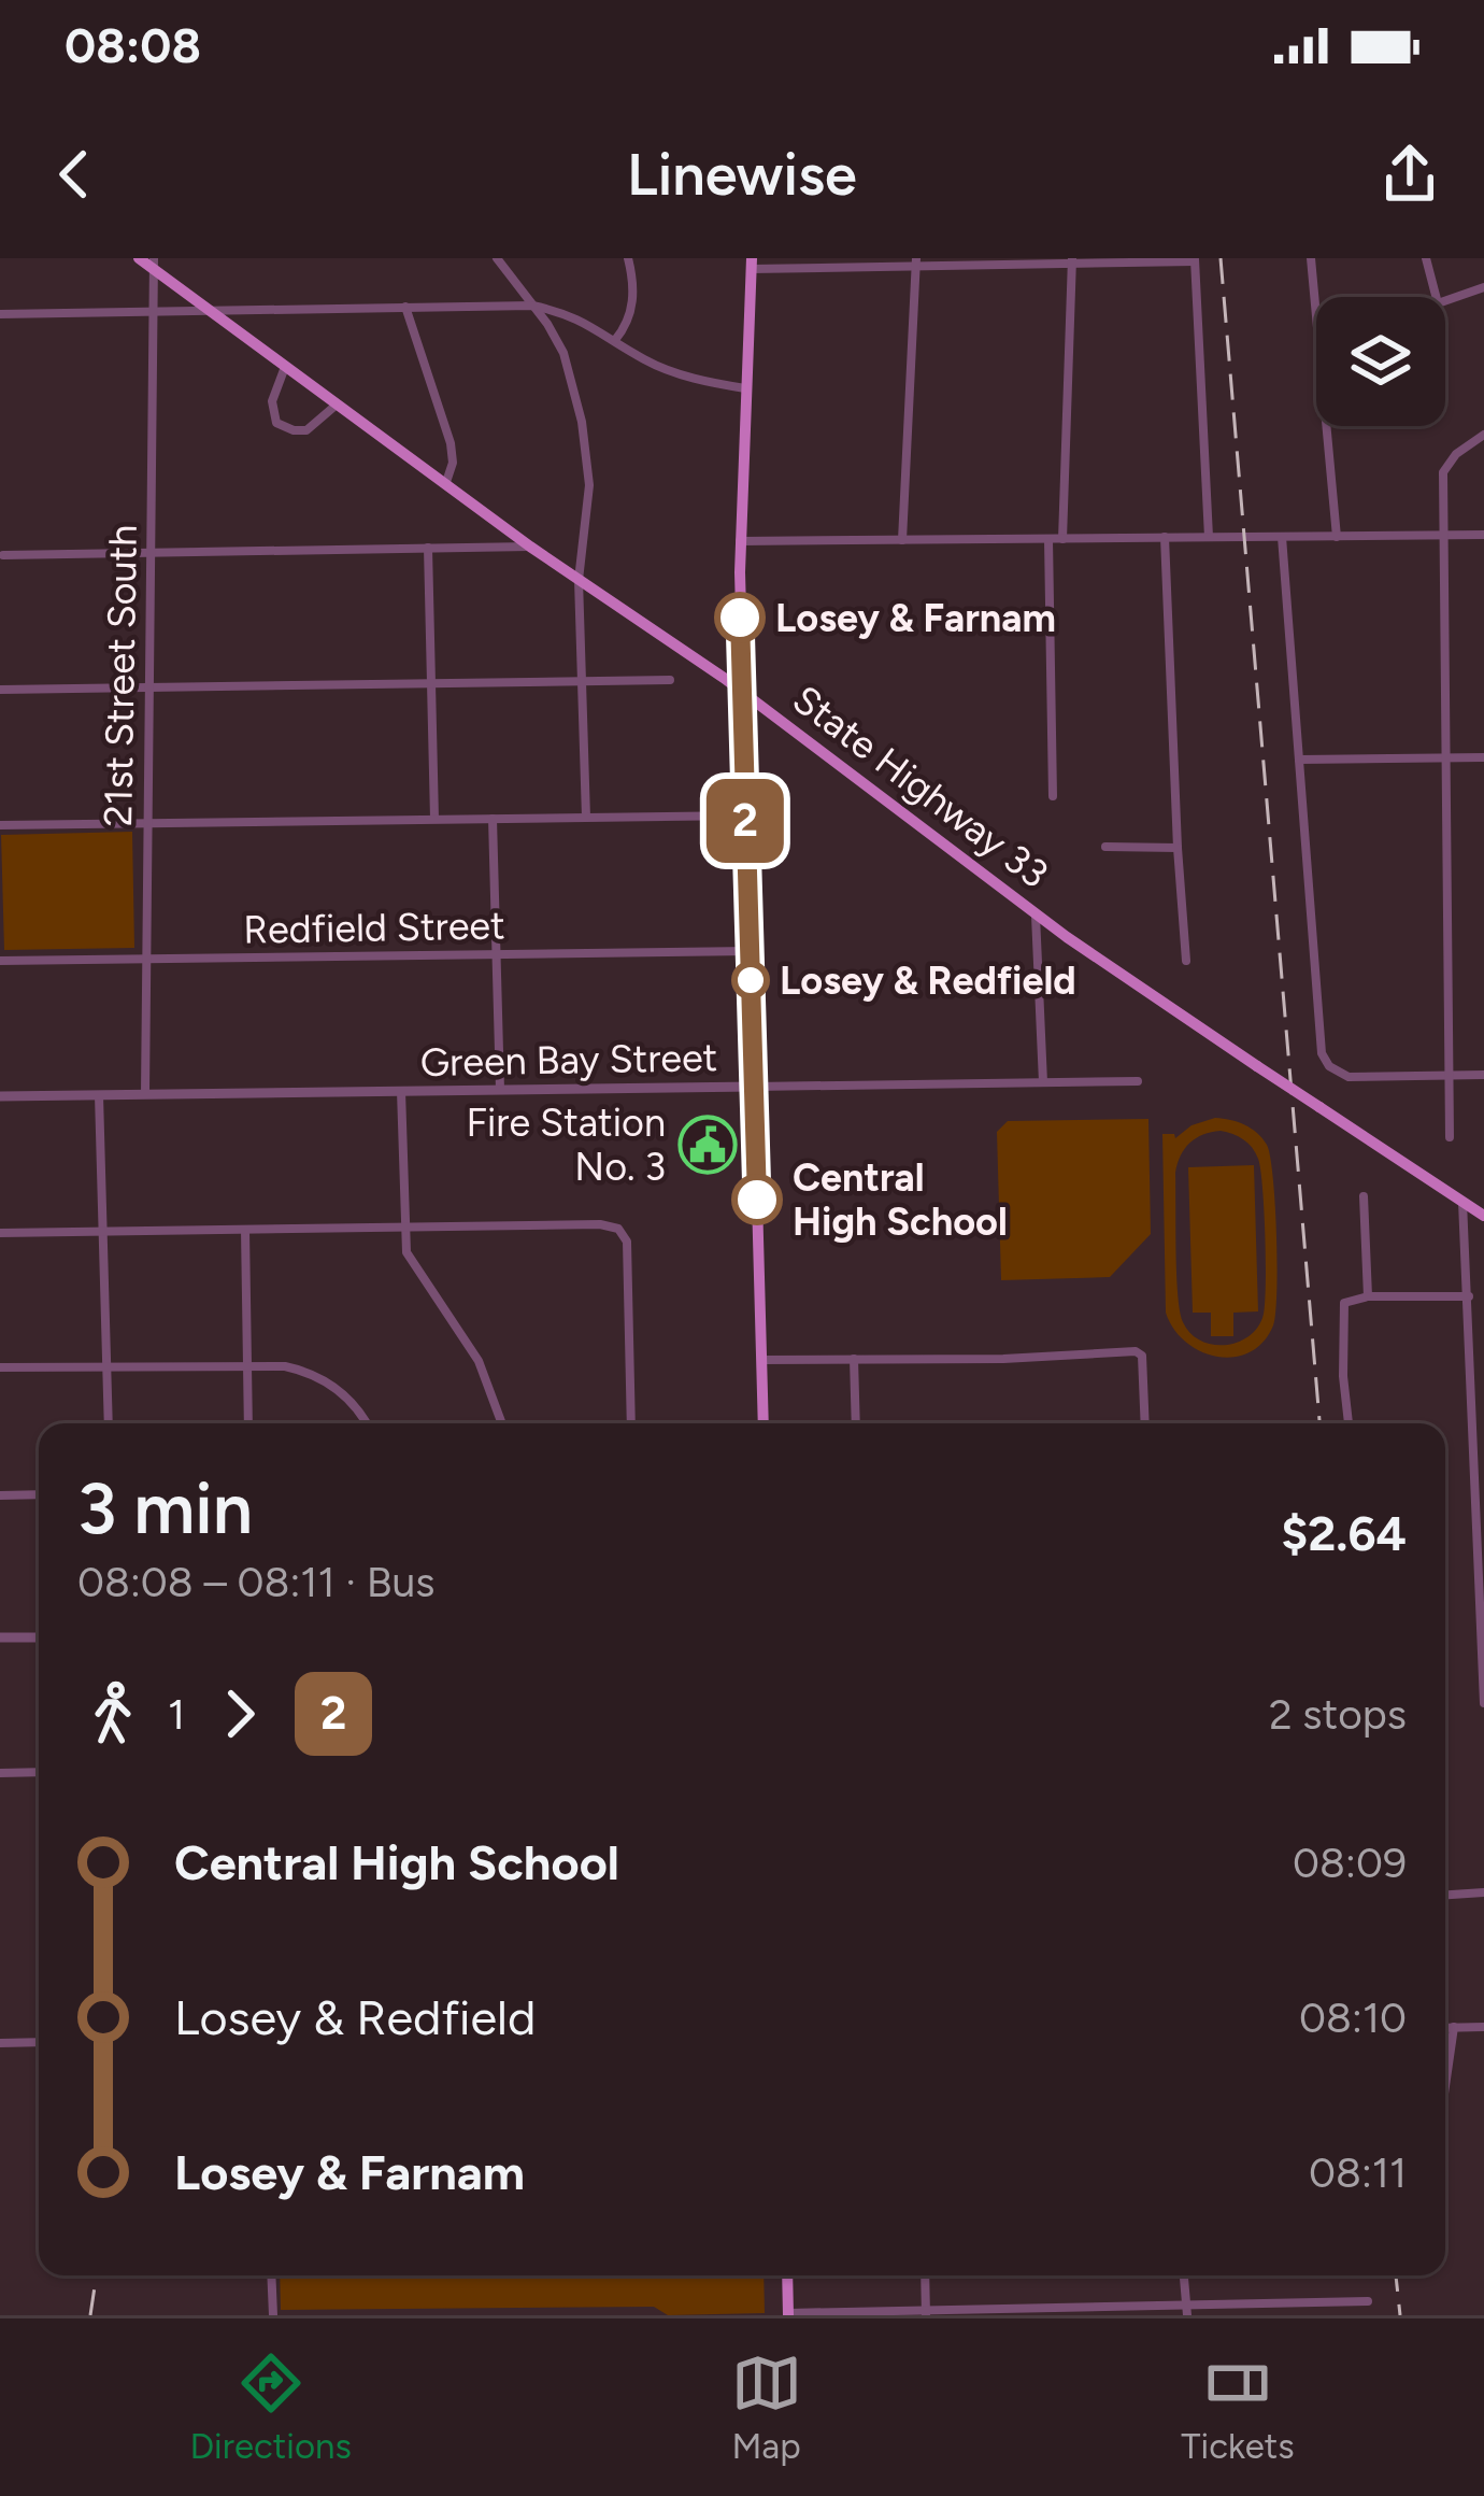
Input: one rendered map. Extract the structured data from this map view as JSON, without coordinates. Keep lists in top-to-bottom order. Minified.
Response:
{"streets":{"main road":["State Highway 33"],"street":["21st Street South","Redfield Street","Green Bay Street"]},"crossings":[["21st Street South","State Highway 33"],["21st Street South","Redfield Street"],["21st Street South","Green Bay Street"]],"places":{"other":["Losey & Farnam","Losey & Redfield","Central High School"],"public building":["Fire Station No. 3"]},"lines":["bus line 2"],"page":{"status":"08:08","header":"Linewise","on_map":"2","heading":["3 min","08:08 – 08:11 · Bus","$2.64"],"legs":["1","2","2 stops"],"list":[{"name":"Central High School","value":"08:09"},{"name":"Losey & Redfield","value":"08:10"},{"name":"Losey & Farnam","value":"08:11"}],"tabs":["Directions","Map","Tickets"]}}
